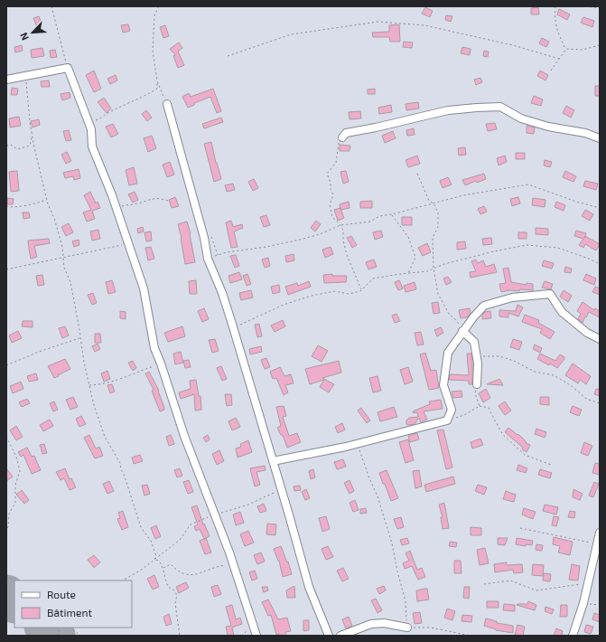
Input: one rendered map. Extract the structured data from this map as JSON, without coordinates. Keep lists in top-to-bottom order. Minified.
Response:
{"legend":["Route","Bâtiment"],"north":"bottom left"}
